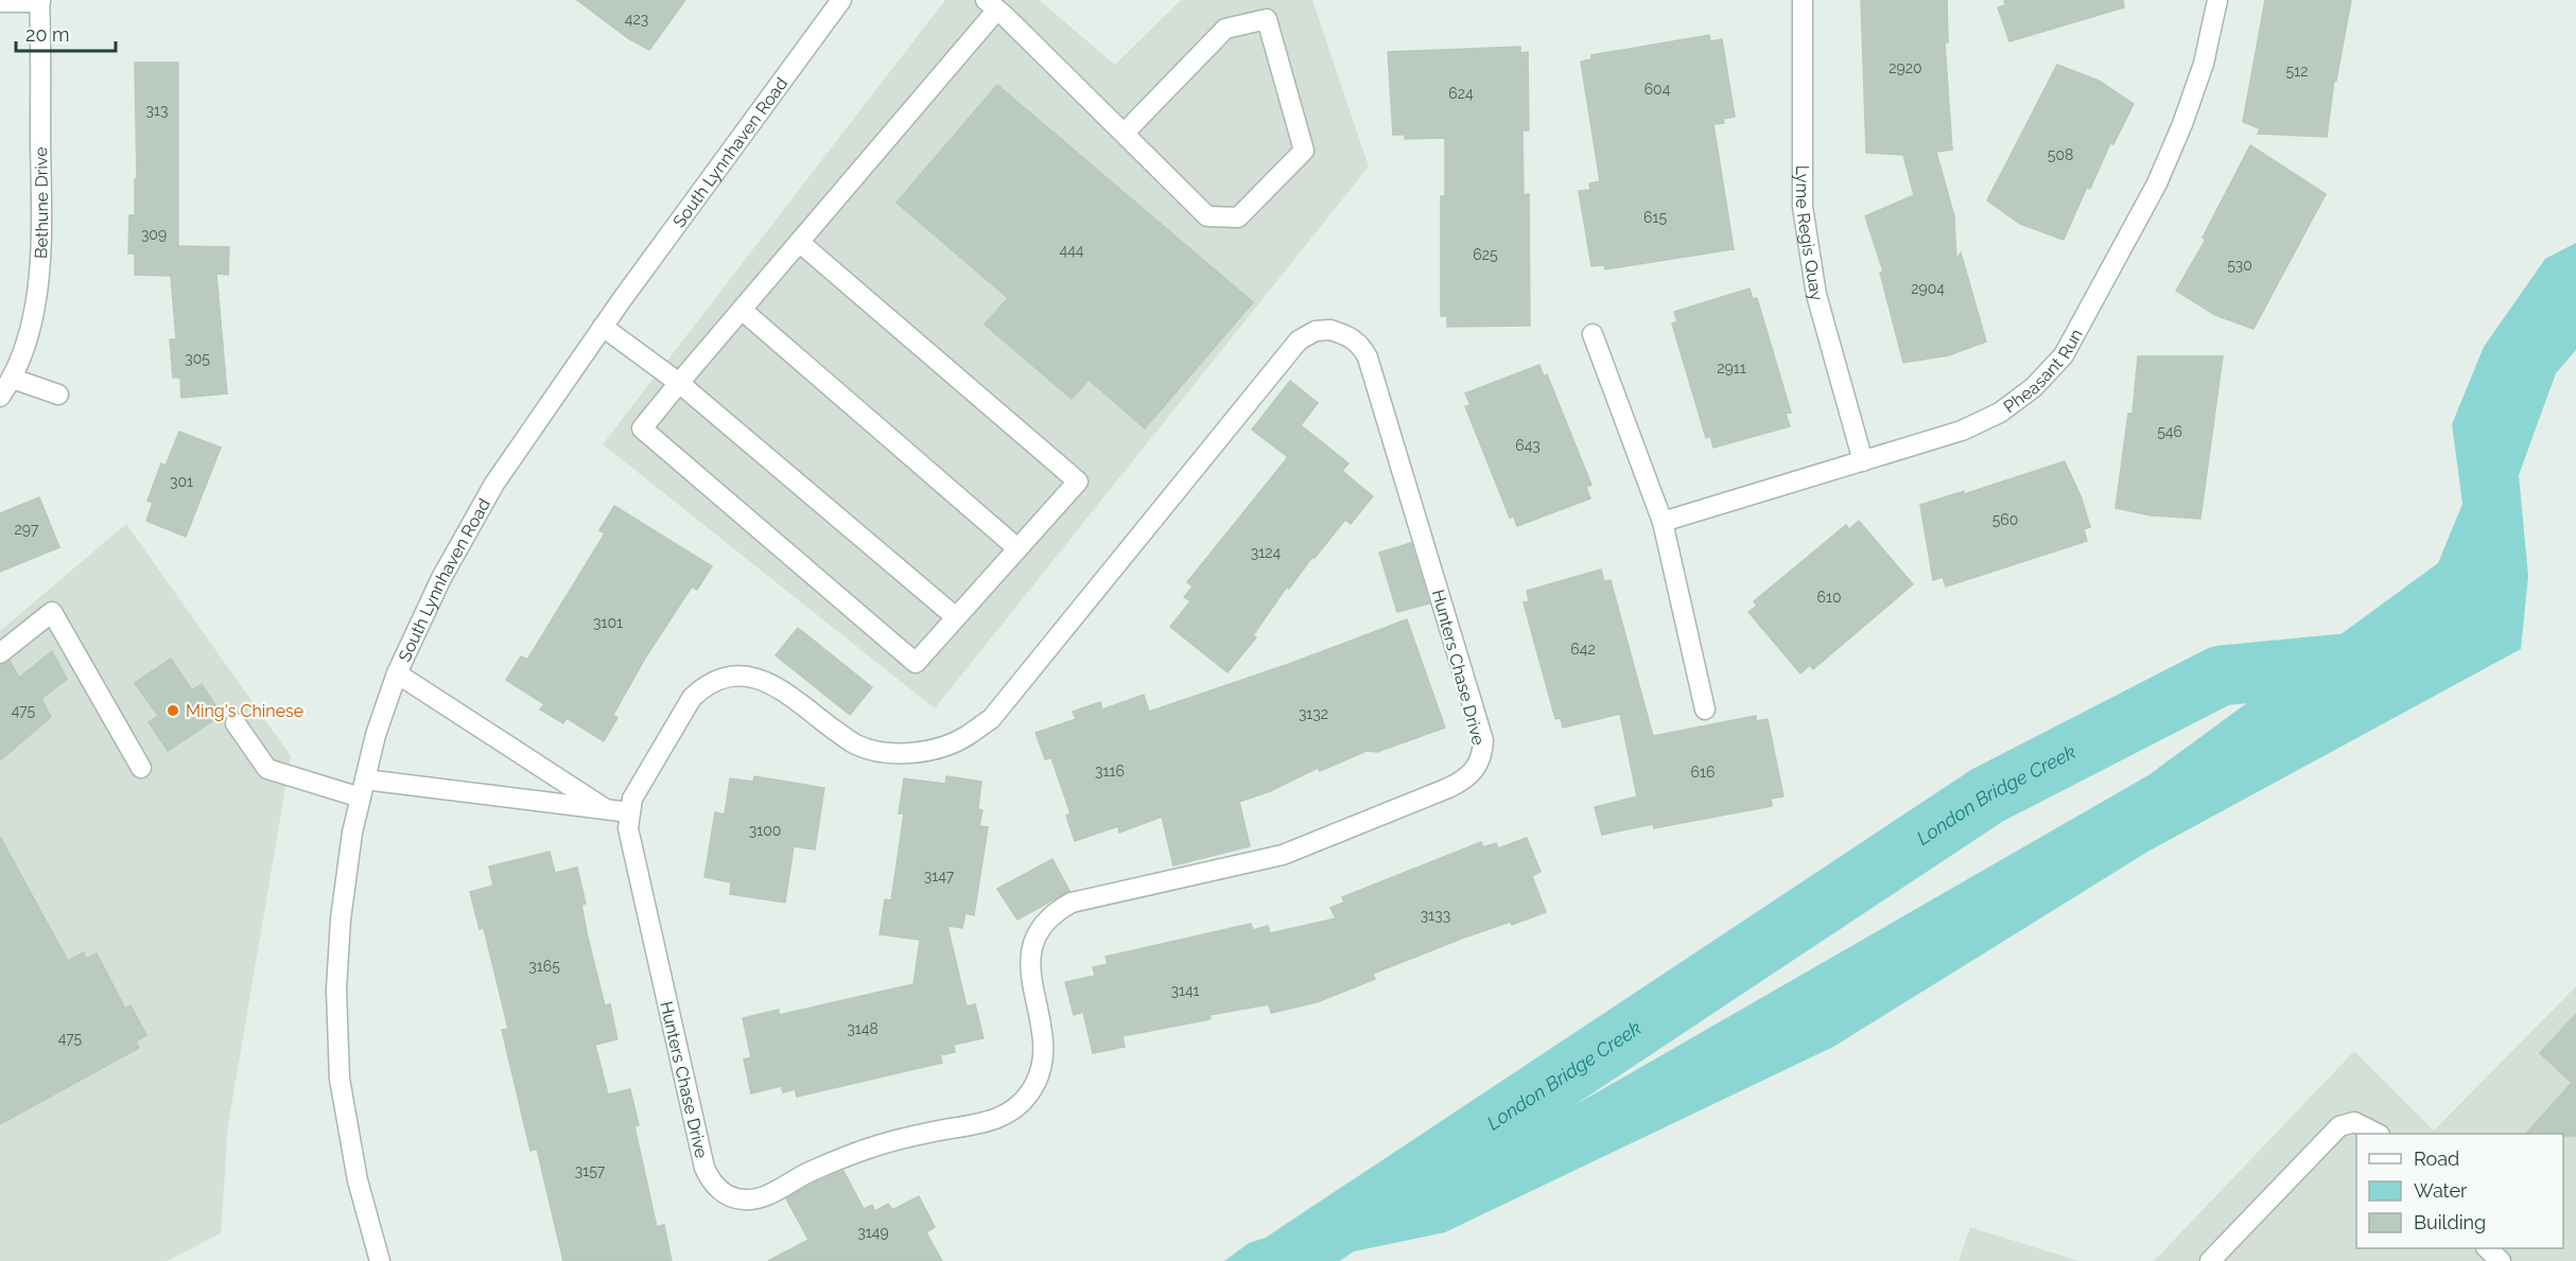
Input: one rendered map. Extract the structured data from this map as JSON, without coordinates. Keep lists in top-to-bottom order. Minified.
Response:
{"streets":{"street":["South Lynnhaven Road","Bethune Drive","Lyme Regis Quay","Pheasant Run","Hunters Chase Drive"]},"crossings":[["Lyme Regis Quay","Pheasant Run"]],"water":["London Bridge Creek"],"places":["Ming's Chinese"],"house_numbers":["423","2920","512","604","624","313","508","615","309","444","625","530","2904","305","2911","546","643","301","560","297","3124","610","3101","642","475","3132","3116","616","3100","3147","3133","3165","3141","3148","475","3157","3149"],"legend":["Road","Water","Building"],"scale_bar":"20 m"}
